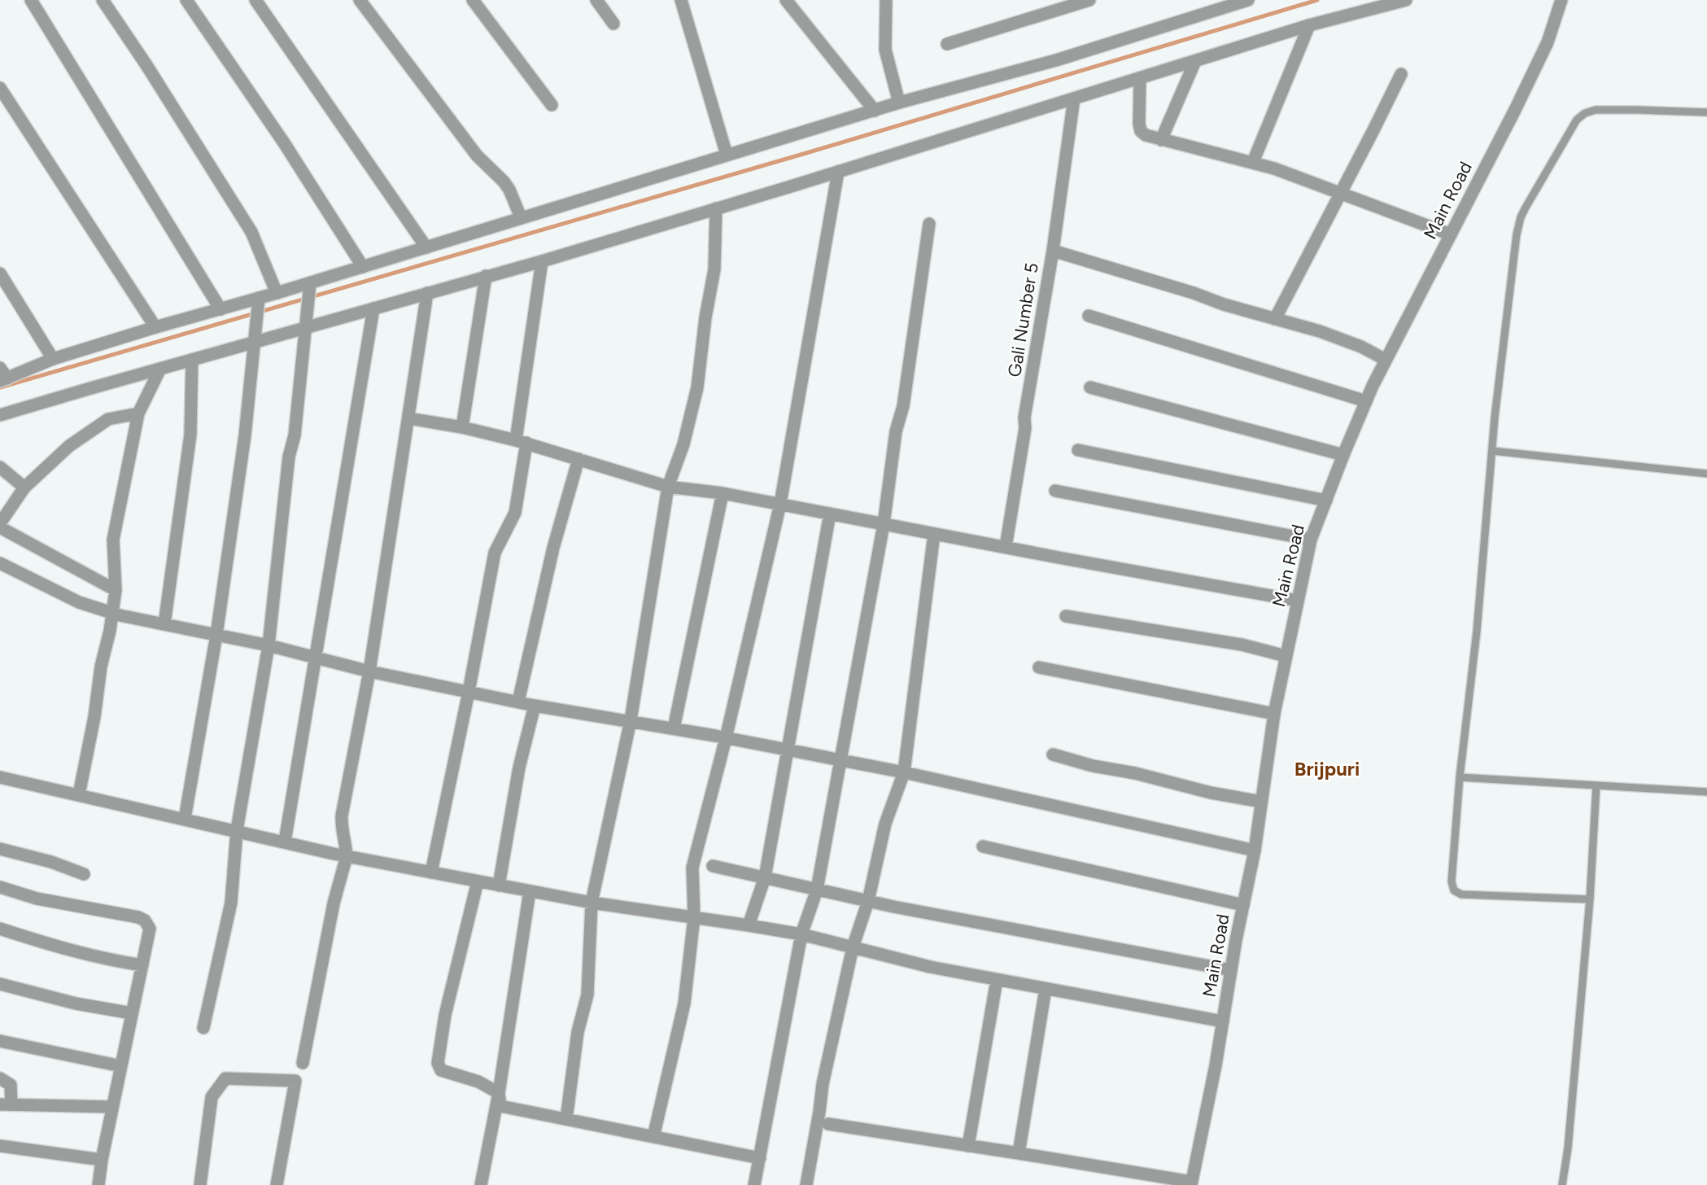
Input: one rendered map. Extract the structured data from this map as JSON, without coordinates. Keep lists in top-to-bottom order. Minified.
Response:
{"streets":{"street":["Main Road","Gali Number 5"]},"districts":["Brijpuri"]}
